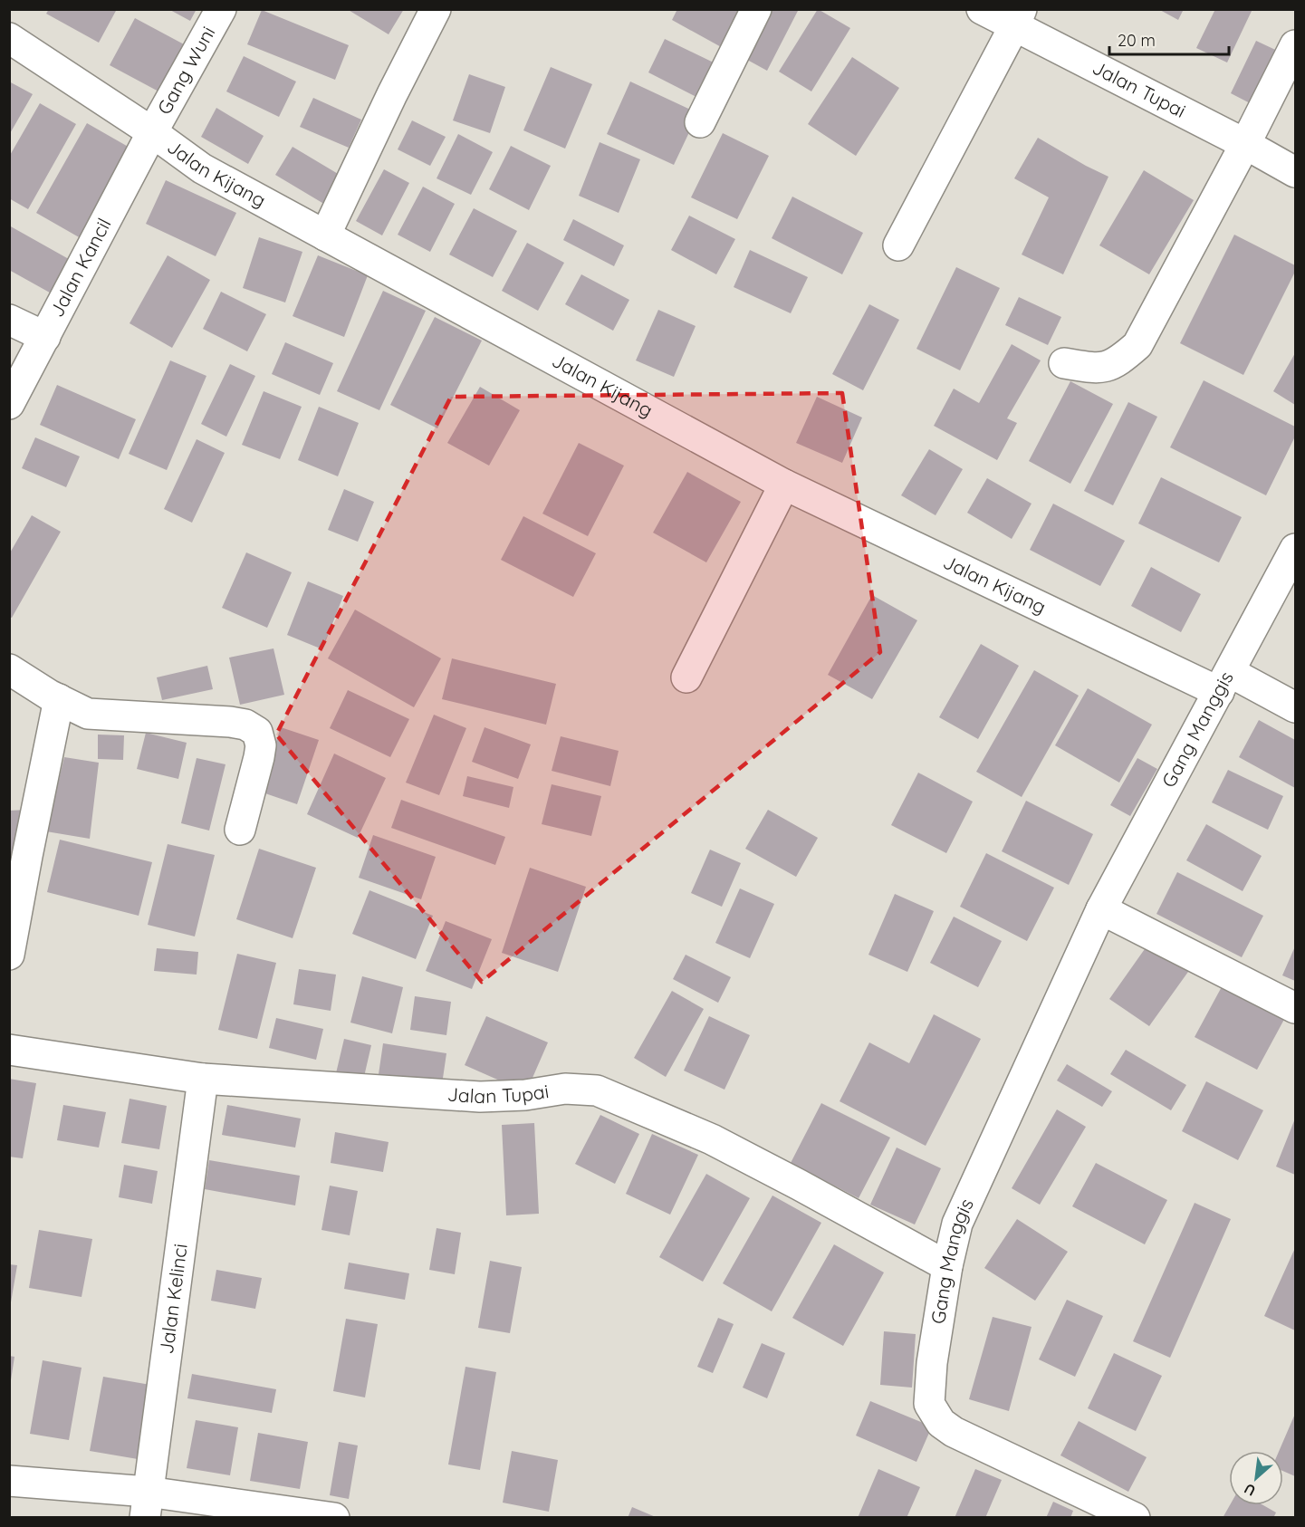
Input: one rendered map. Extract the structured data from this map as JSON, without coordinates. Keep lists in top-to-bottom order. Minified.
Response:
{"streets":{"street":["Gang Wuni","Jalan Tupai","Jalan Kijang","Jalan Kancil","Gang Manggis","Jalan Kelinci"]},"crossings":[["Gang Wuni","Jalan Kijang"],["Gang Wuni","Jalan Kancil"],["Jalan Tupai","Gang Manggis"],["Jalan Tupai","Jalan Kelinci"],["Jalan Kijang","Jalan Kancil"],["Jalan Kijang","Gang Manggis"]],"scale_bar":"20 m","north":"bottom left"}
